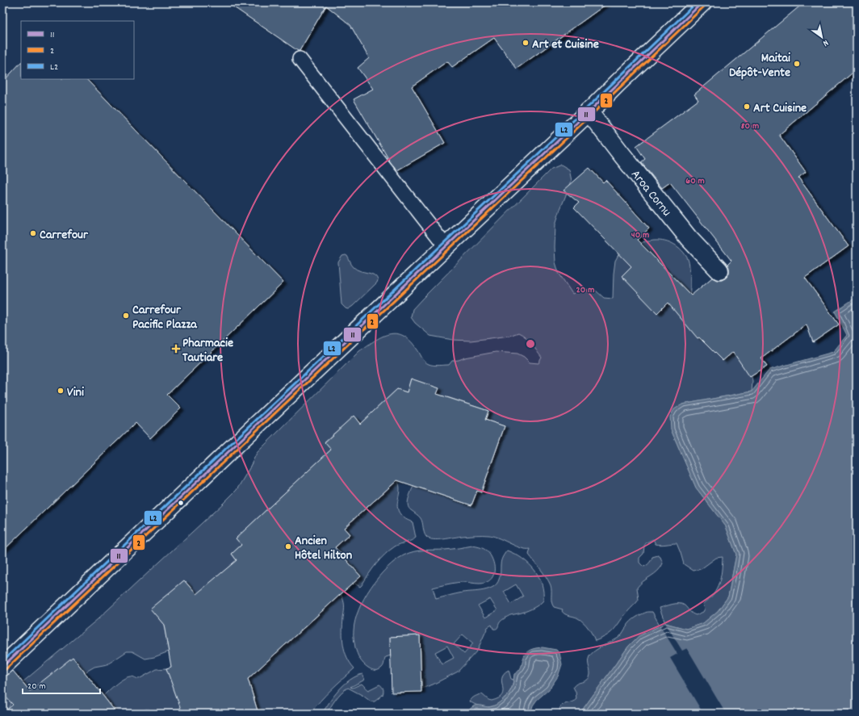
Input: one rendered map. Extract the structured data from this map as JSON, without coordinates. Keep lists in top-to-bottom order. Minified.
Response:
{"streets":{"main road":["Aroa Cornu"]},"places":{"other":["Art et Cuisine","Maitai Dépôt-Vente","Art Cuisine","Carrefour","Carrefour Pacific Plazza","Vini","Ancien Hôtel Hilton"],"health":["Pharmacie Tautiare"]},"lines":["transit line 11","transit line L2","transit line 2"],"legend":["11","2","L2"],"scale_bar":"20 m","north":"bottom right","rings":["80 m","60 m","40 m","20 m"]}
